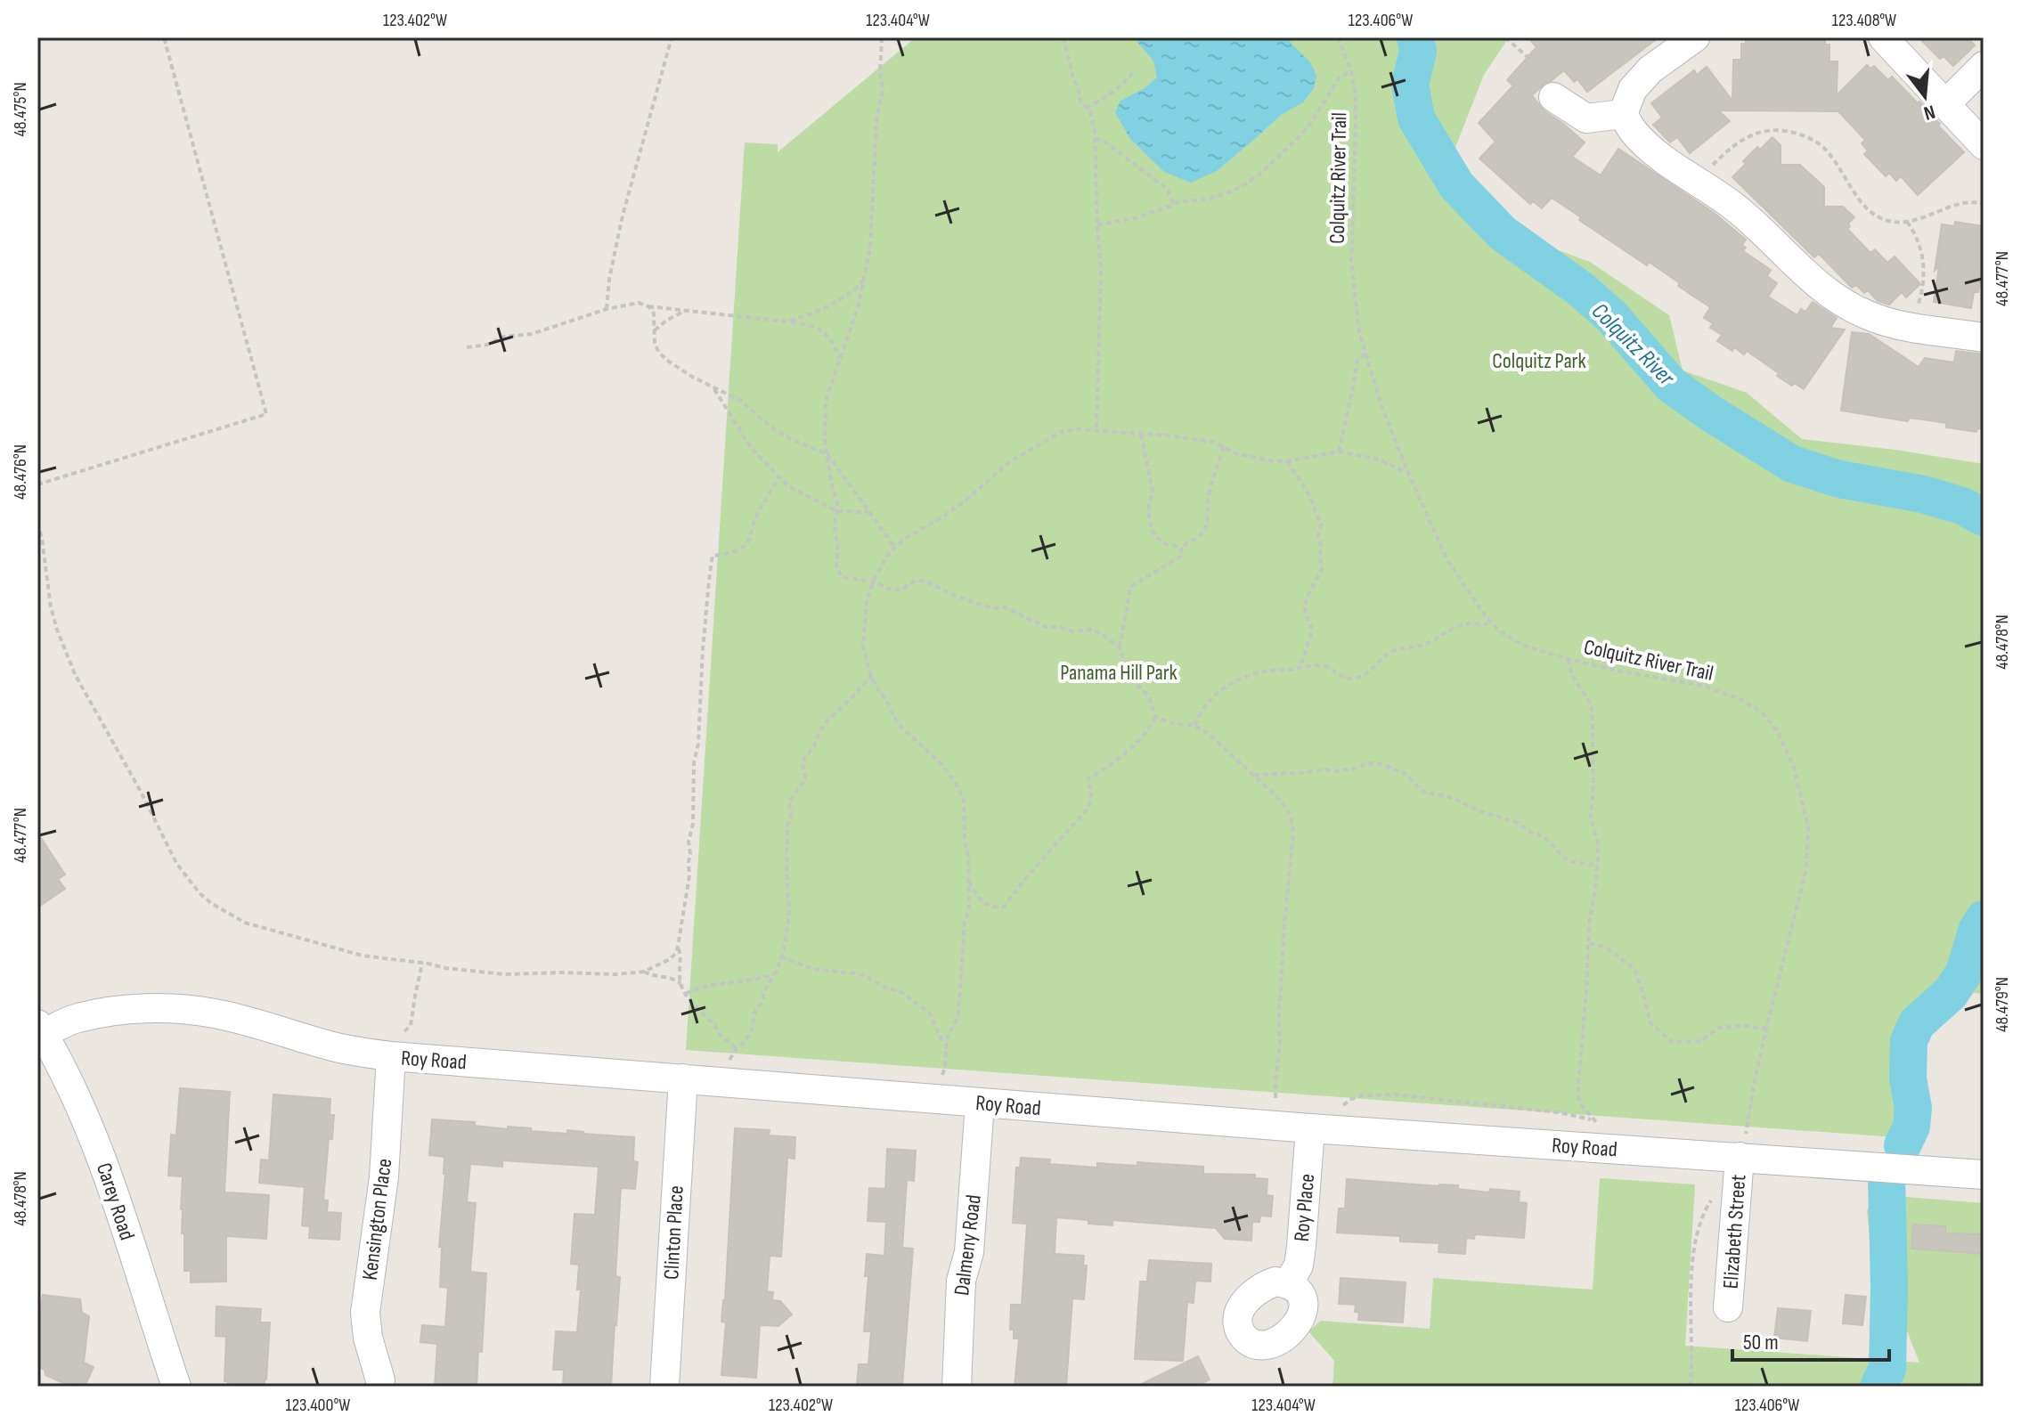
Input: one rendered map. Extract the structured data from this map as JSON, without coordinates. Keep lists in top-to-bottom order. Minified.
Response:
{"streets":{"street":["Roy Road","Carey Road","Roy Place","Kensington Place","Elizabeth Street","Clinton Place","Dalmeny Road"],"path":["Colquitz River Trail"]},"crossings":[["Colquitz River Trail","Roy Road"],["Colquitz River Trail","Elizabeth Street"],["Roy Road","Carey Road"],["Roy Road","Roy Place"],["Roy Road","Kensington Place"],["Roy Road","Elizabeth Street"],["Roy Road","Clinton Place"],["Roy Road","Dalmeny Road"]],"water":["Colquitz River"],"parks":["Colquitz Park","Panama Hill Park"],"scale_bar":"50 m","north":"bottom","coordinates":["123.402°W","123.404°W","123.406°W","123.408°W","48.475°N","48.477°N","48.476°N","48.478°N","48.479°N","123.400°W"]}
